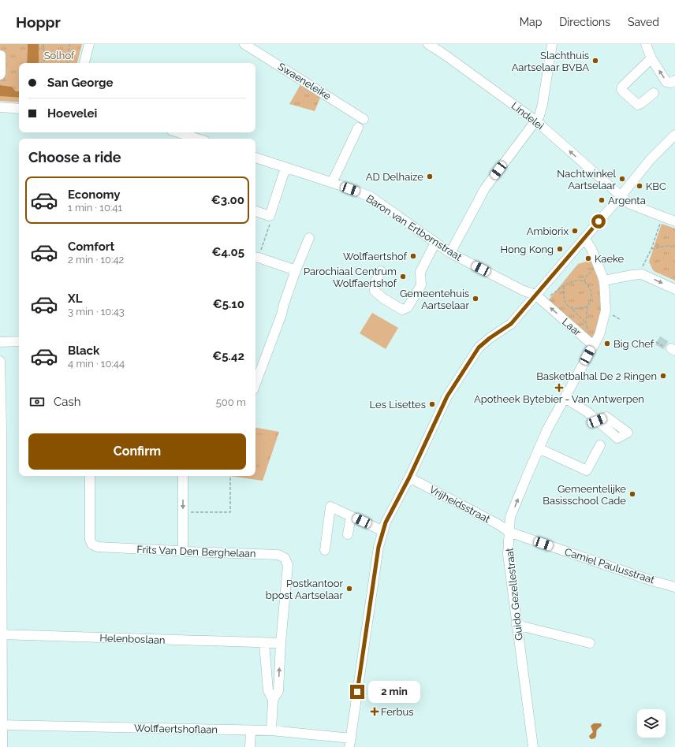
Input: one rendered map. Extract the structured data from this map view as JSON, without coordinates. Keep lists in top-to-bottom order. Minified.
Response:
{"streets":{"street":["Swaeneleike","Lindelei","Baron van Ertbornstraat","Laar","Vrijheidsstraat","Frits Van Den Berghelaan","Camiel Paulusstraat","Guido Gezellestraat","Helenboslaan","Wolffaertshoflaan"]},"crossings":[["Baron van Ertbornstraat","Laar"],["Laar","Guido Gezellestraat"],["Vrijheidsstraat","Camiel Paulusstraat"],["Vrijheidsstraat","Guido Gezellestraat"],["Frits Van Den Berghelaan","Helenboslaan"],["Camiel Paulusstraat","Guido Gezellestraat"]],"one_way":["Lindelei"],"parks":["Solhof"],"places":{"other":["Slachthuis Aartselaar BVBA","AD Delhaize","Nachtwinkel Aartselaar","KBC","Argenta","Ambiorix","Hong Kong","Wolffaertshof","Kaeke","Parochiaal Centrum Wolffaertshof","Gemeentehuis Aartselaar","Big Chef","Basketbalhal De 2 Ringen","Les Lisettes","Gemeentelijke Basisschool Cade","Postkantoor bpost Aartselaar"],"health":["Apotheek Bytebier - Van Antwerpen","Ferbus"]},"page":{"header":"Hoppr","nav":["Map","Directions","Saved"],"banner":["San George","Hoevelei"],"heading":"Choose a ride","list":[{"name":"Economy","note":"1 min · 10:41","value":"€3.00"},{"name":"Comfort","note":"2 min · 10:42","value":"€4.05"},{"name":"XL","note":"3 min · 10:43","value":"€5.10"},{"name":"Black","note":"4 min · 10:44","value":"€5.42"}],"pay":["Cash","500 m"],"buttons":"Confirm","bubble":"2 min"}}
